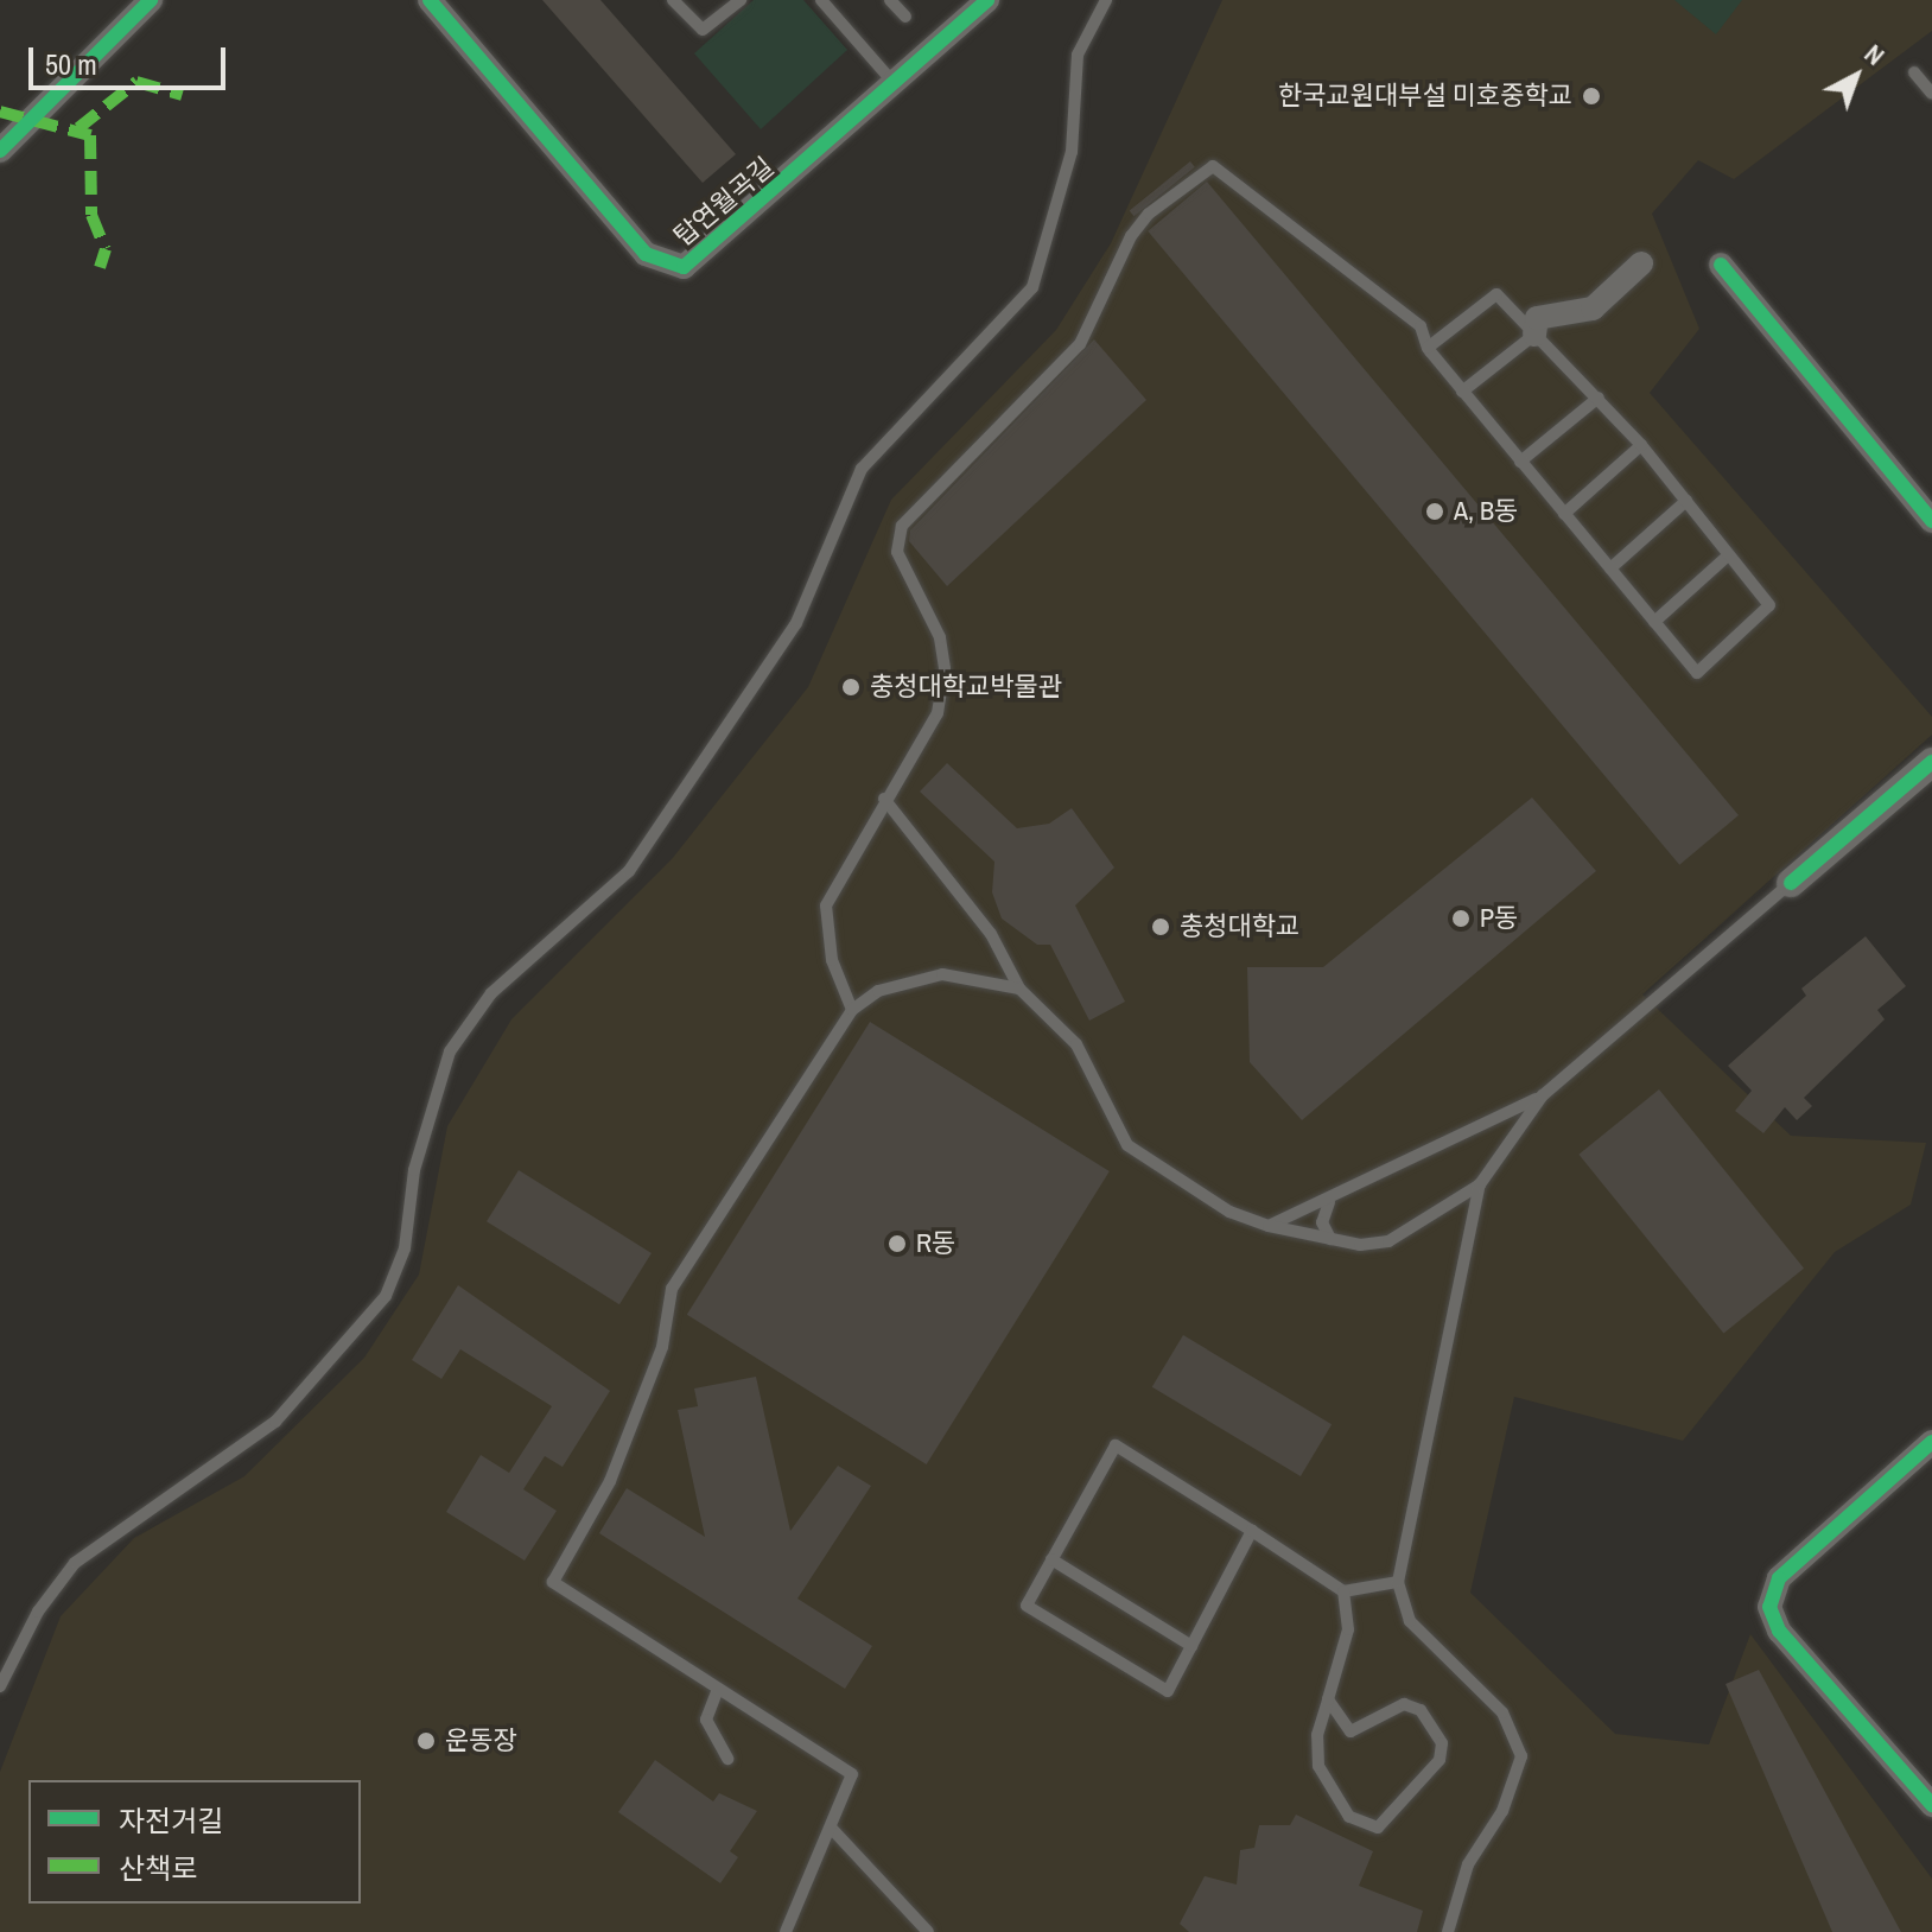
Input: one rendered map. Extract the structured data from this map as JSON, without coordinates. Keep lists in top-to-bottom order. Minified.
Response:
{"streets":{"street":["탑연월곡길"]},"places":["한국교원대부설 미호중학교","A, B동","충청대학교박물관","P동","충청대학교","R동","운동장"],"legend":["자전거길","산책로"],"scale_bar":"50 m","north":"top right"}
